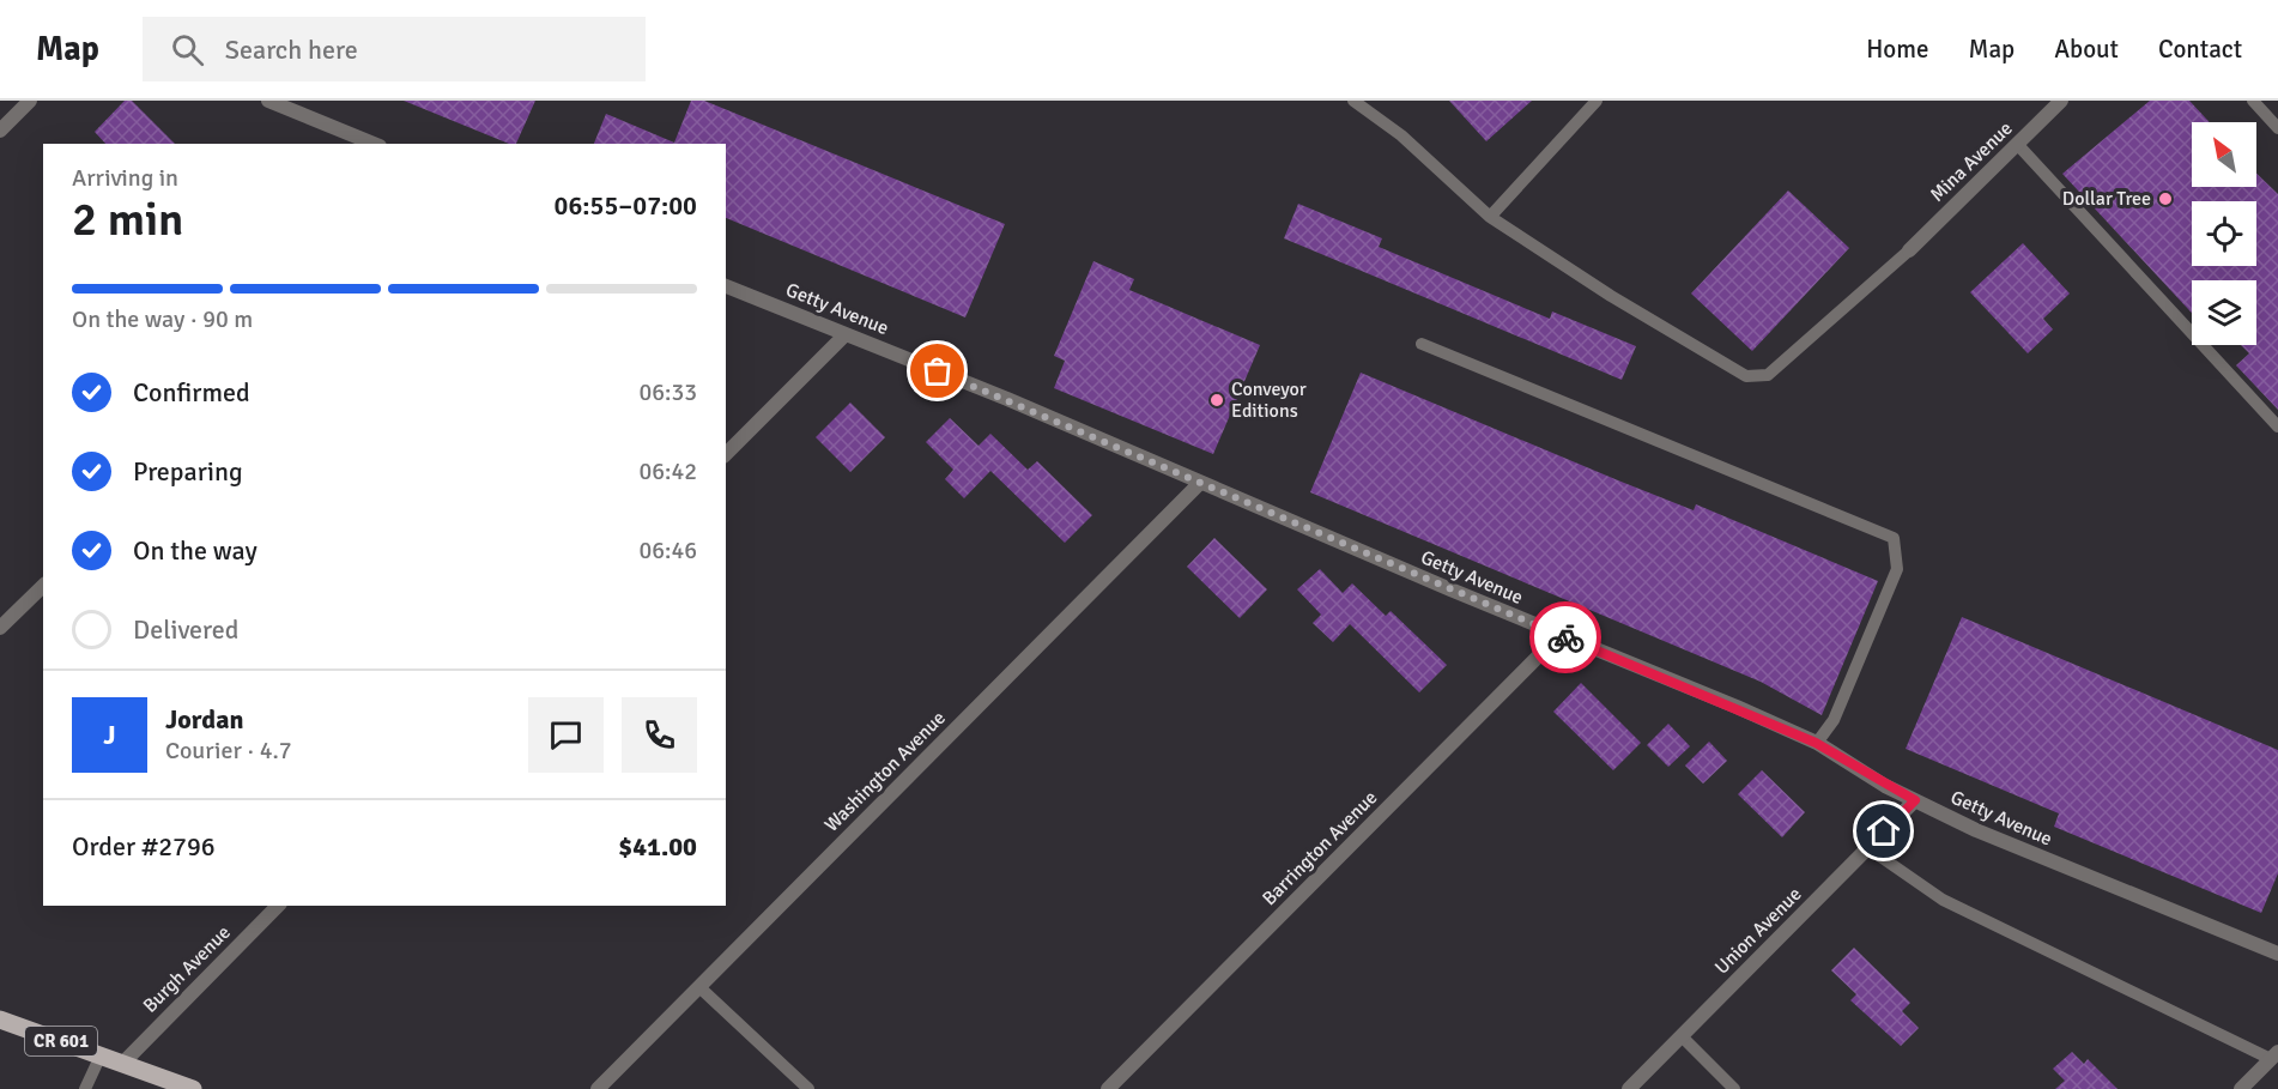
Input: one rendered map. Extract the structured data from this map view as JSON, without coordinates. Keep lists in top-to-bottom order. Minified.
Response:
{"streets":{"main road":["CR 601"],"street":["Mina Avenue","Getty Avenue","Washington Avenue","Barrington Avenue","Union Avenue","Burgh Avenue"]},"crossings":[["Getty Avenue","Washington Avenue"],["Getty Avenue","Barrington Avenue"],["Getty Avenue","Union Avenue"],["Burgh Avenue","CR 601"]],"places":["Dollar Tree","Conveyor Editions"],"north":"top left","page":{"header":"Map","search":"Search here","nav":["Home","Map","About","Contact"],"heading":["2 min","Arriving in","06:55–07:00"],"panel":["Jordan","Courier · 4.7","Order #2796","$41.00"],"bar":"On the way · 90 m","list":[["Confirmed","06:33"],["Preparing","06:42"],["On the way","06:46"],"Delivered"],"round":"J"}}
